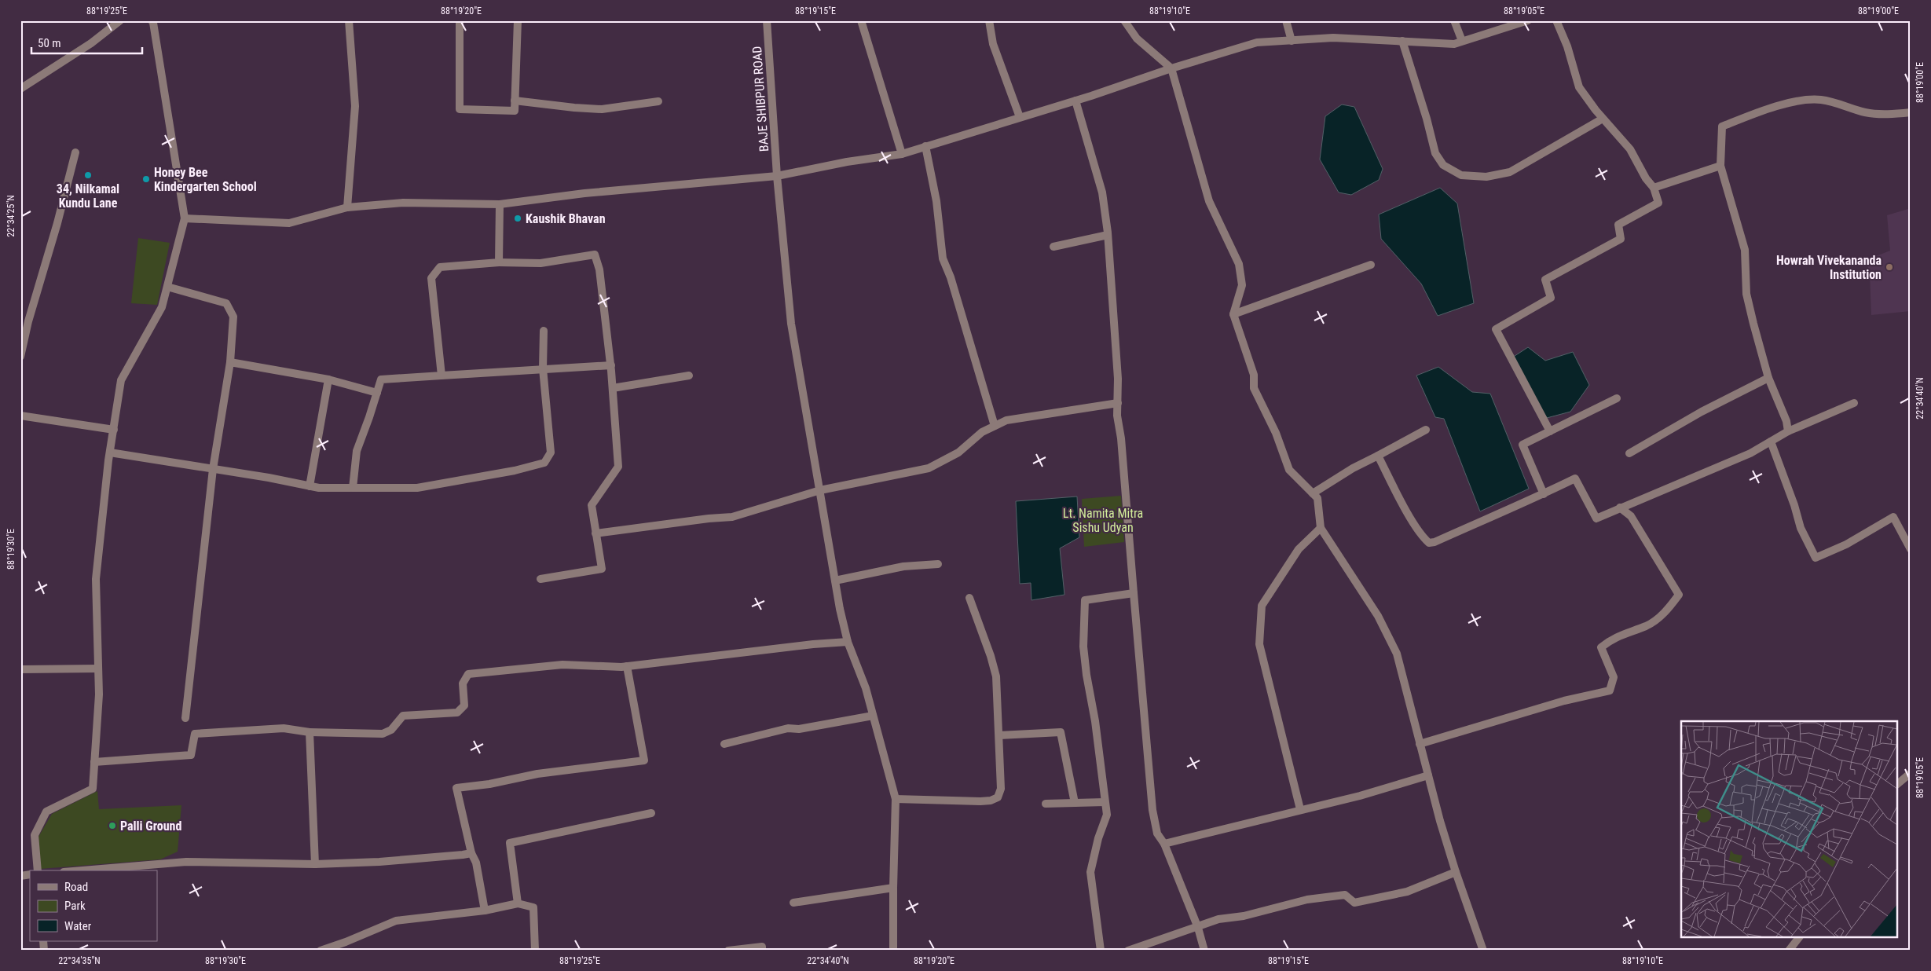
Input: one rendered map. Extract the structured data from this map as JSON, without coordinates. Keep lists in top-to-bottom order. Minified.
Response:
{"streets":{"street":["BAJE SHIBPUR ROAD"]},"parks":["Lt. Namita Mitra Sishu Udyan"],"places":["34, Nilkamal Kundu Lane","Honey Bee Kindergarten School","Kaushik Bhavan","Howrah Vivekananda Institution","Palli Ground"],"legend":["Road","Park","Water"],"scale_bar":"50 m","coordinates":["88°19'25\"E","88°19'20\"E","88°19'15\"E","88°19'10\"E","88°19'05\"E","88°19'00\"E","22°34'25\"N","22°34'40\"N","88°19'30\"E","22°34'35\"N"]}
